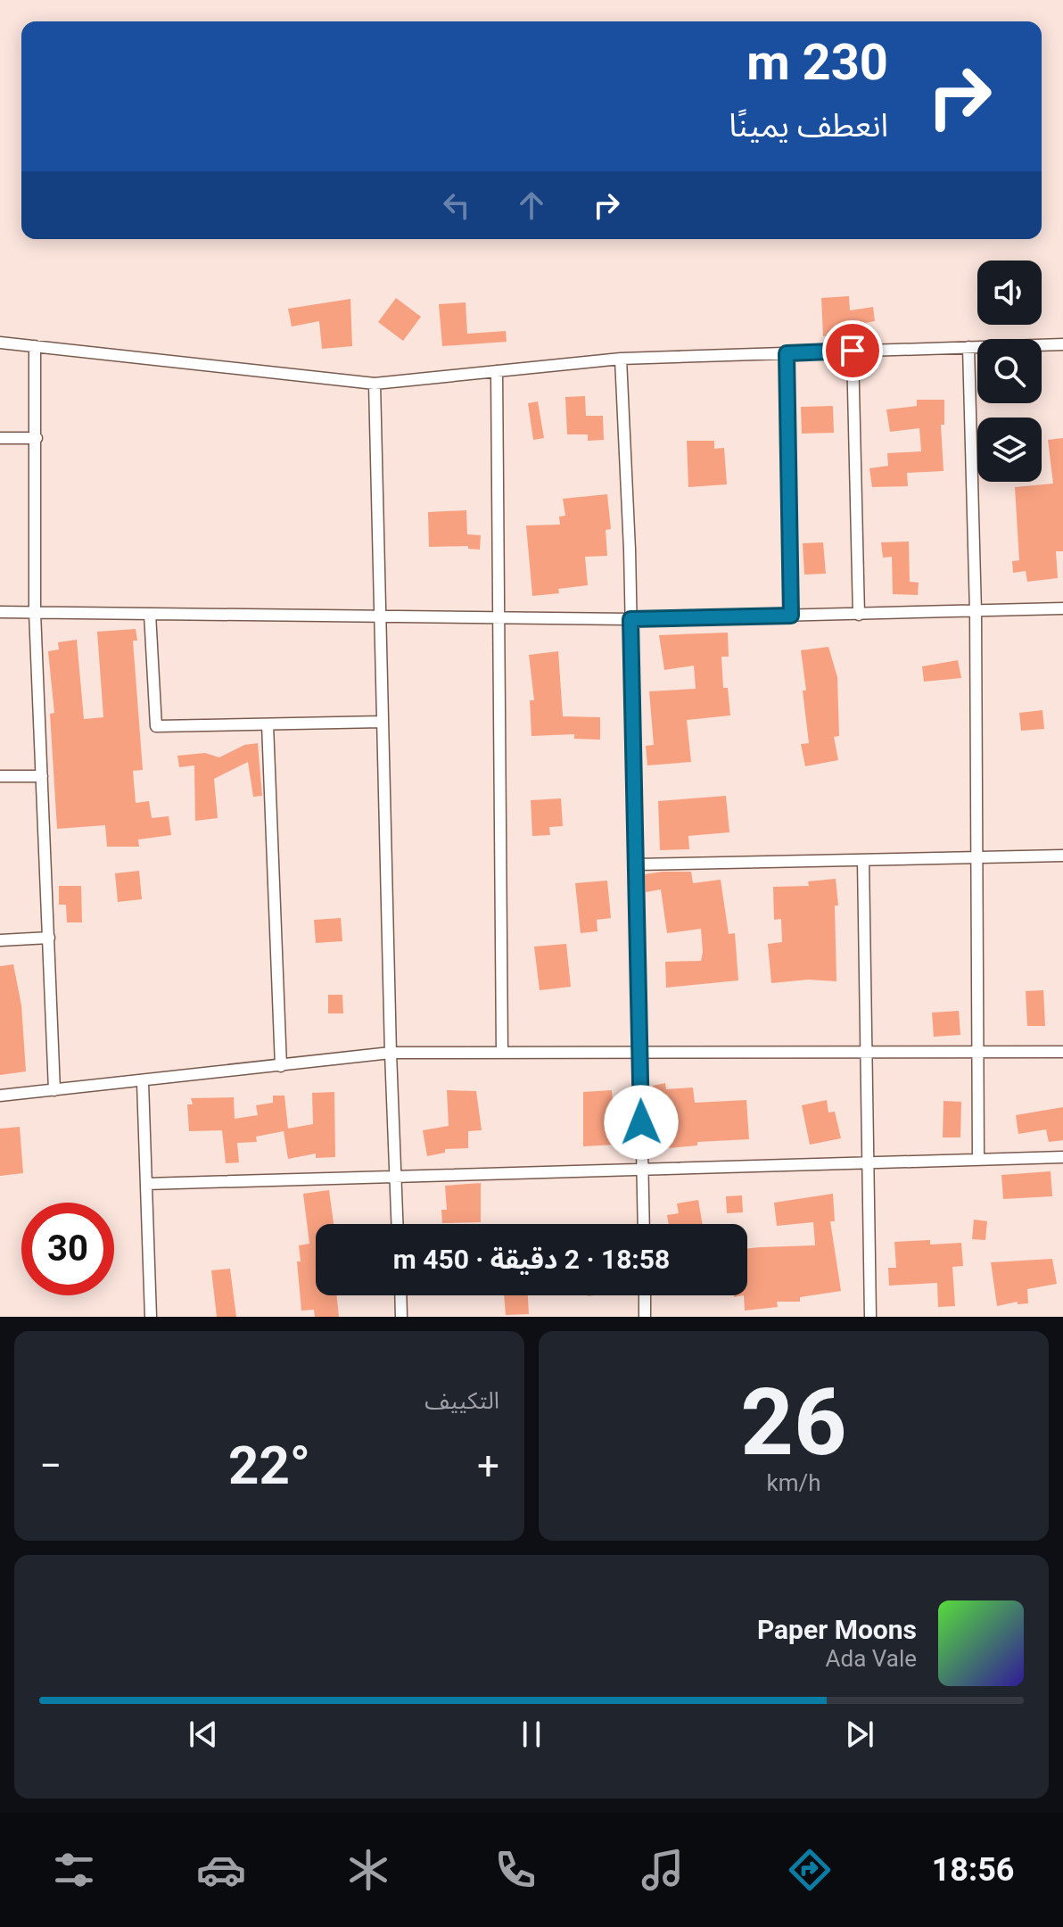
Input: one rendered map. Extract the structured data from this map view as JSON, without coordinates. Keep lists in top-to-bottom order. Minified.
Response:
{"page":{"turn":["230 m","انعطف يمينًا"],"limit":"30","trip":"18:58 · 2 دقيقة · 450 m","tile":[["26","km/h"],"التكييف"],"heat":["−","22°","+"],"song":["Paper Moons","Ada Vale"],"tabs":"18:56"}}
